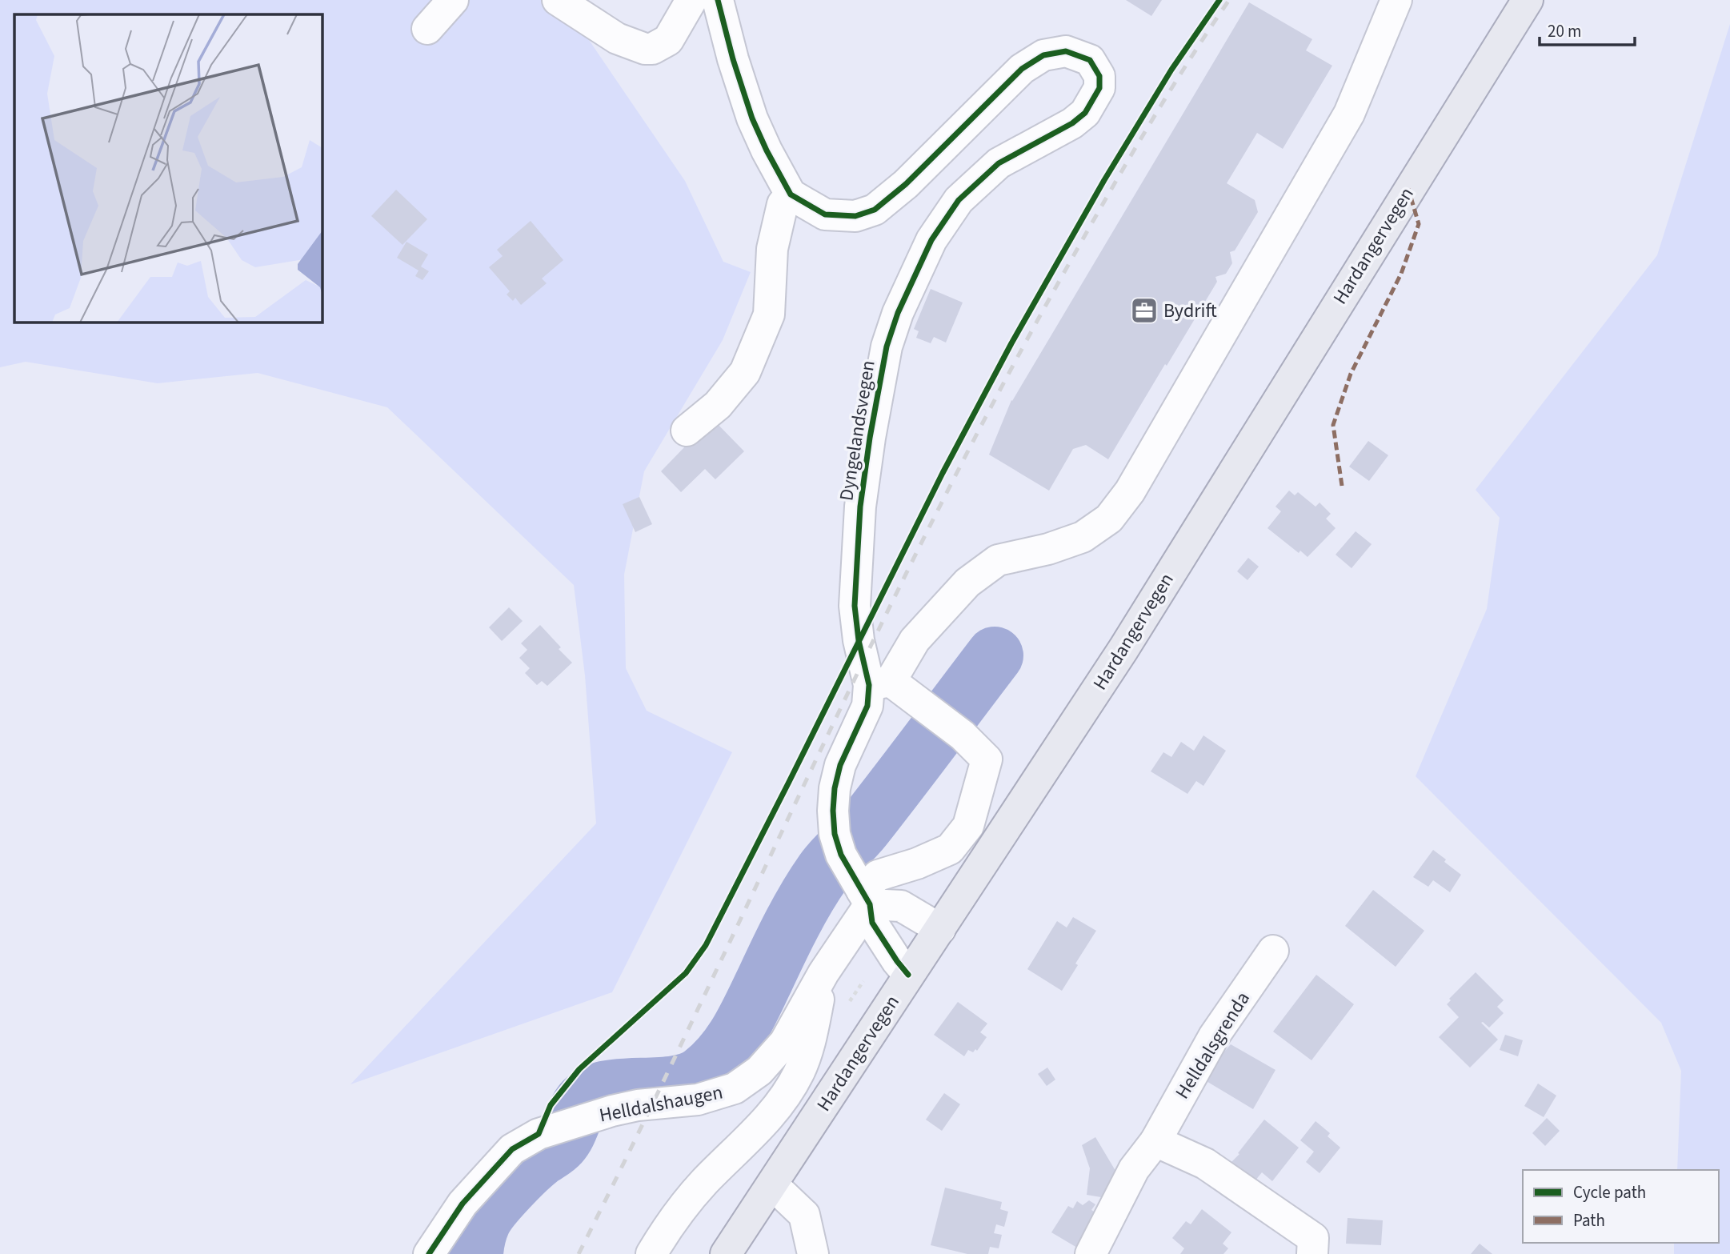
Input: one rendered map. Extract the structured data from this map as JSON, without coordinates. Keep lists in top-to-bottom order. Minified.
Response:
{"streets":{"main road":["Hardangervegen"],"street":["Dyngelandsvegen","Helldalsgrenda","Helldalshaugen"]},"crossings":[["Hardangervegen","Dyngelandsvegen"],["Dyngelandsvegen","Helldalshaugen"]],"places":{"office":["Bydrift"]},"legend":["Cycle path","Path"],"scale_bar":"20 m"}
